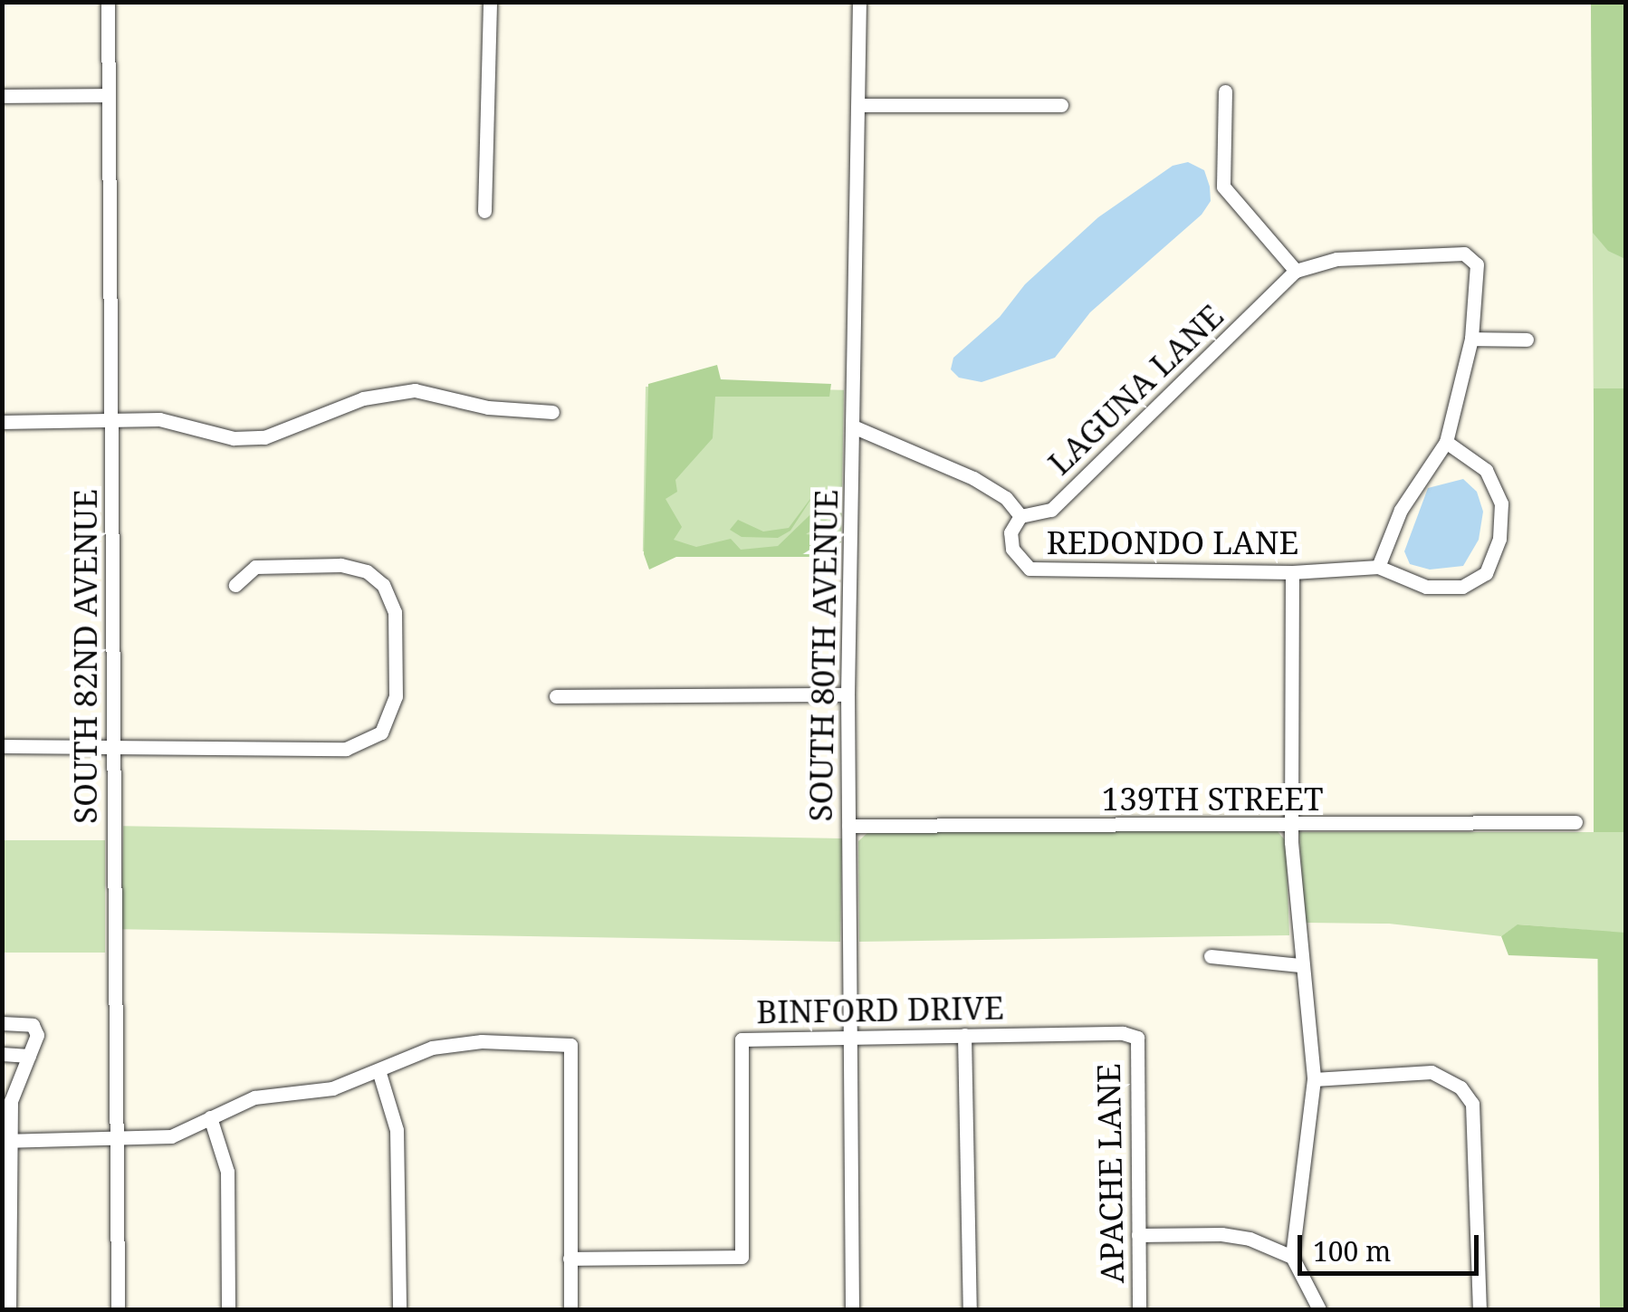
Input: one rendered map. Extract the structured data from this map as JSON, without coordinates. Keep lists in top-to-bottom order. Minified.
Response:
{"streets":{"street":["LAGUNA LANE","REDONDO LANE","SOUTH 80TH AVENUE","SOUTH 82ND AVENUE","139TH STREET","BINFORD DRIVE","APACHE LANE"]},"crossings":[["LAGUNA LANE","REDONDO LANE"],["SOUTH 80TH AVENUE","139TH STREET"],["SOUTH 80TH AVENUE","BINFORD DRIVE"],["BINFORD DRIVE","APACHE LANE"]],"scale_bar":"100 m"}
